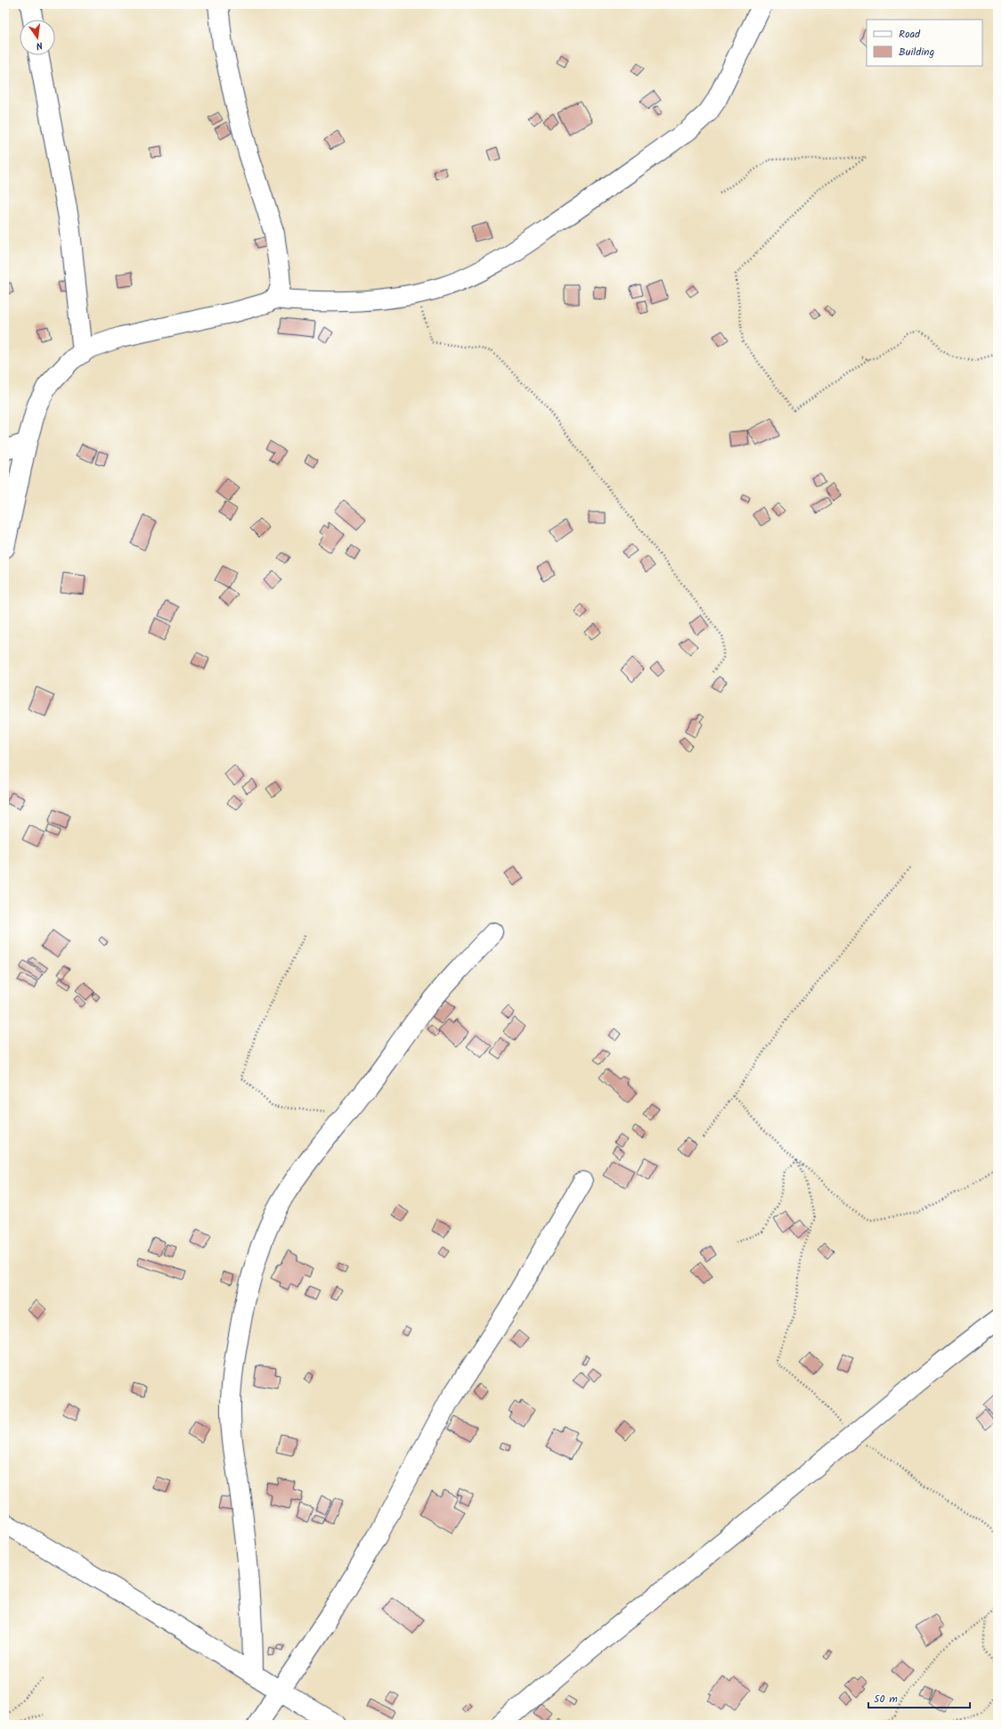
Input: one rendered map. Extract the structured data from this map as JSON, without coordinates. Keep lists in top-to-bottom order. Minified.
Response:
{"legend":["Road","Building"],"scale_bar":"50 m","north":"bottom"}
